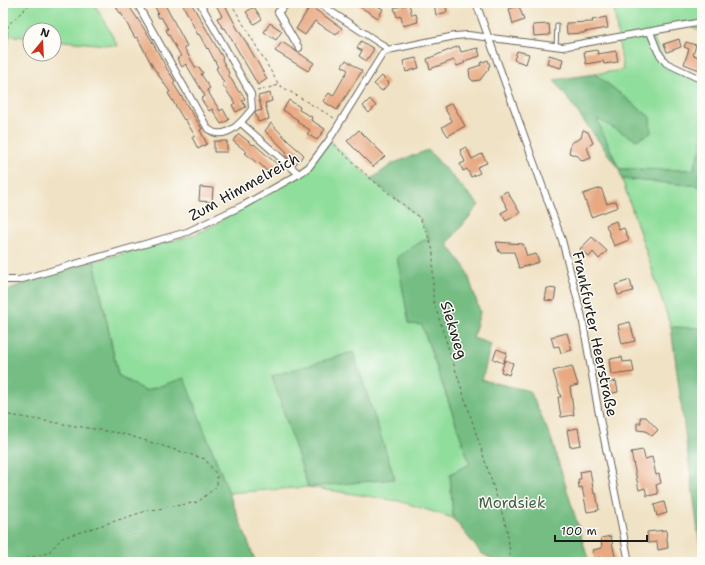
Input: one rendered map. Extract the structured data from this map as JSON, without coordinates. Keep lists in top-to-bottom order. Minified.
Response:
{"streets":{"street":["Zum Himmelreich","Frankfurter Heerstraße"],"path":["Siekweg"]},"crossings":[["Zum Himmelreich","Siekweg"]],"parks":["Mordsiek"],"scale_bar":"100 m","north":"top"}
